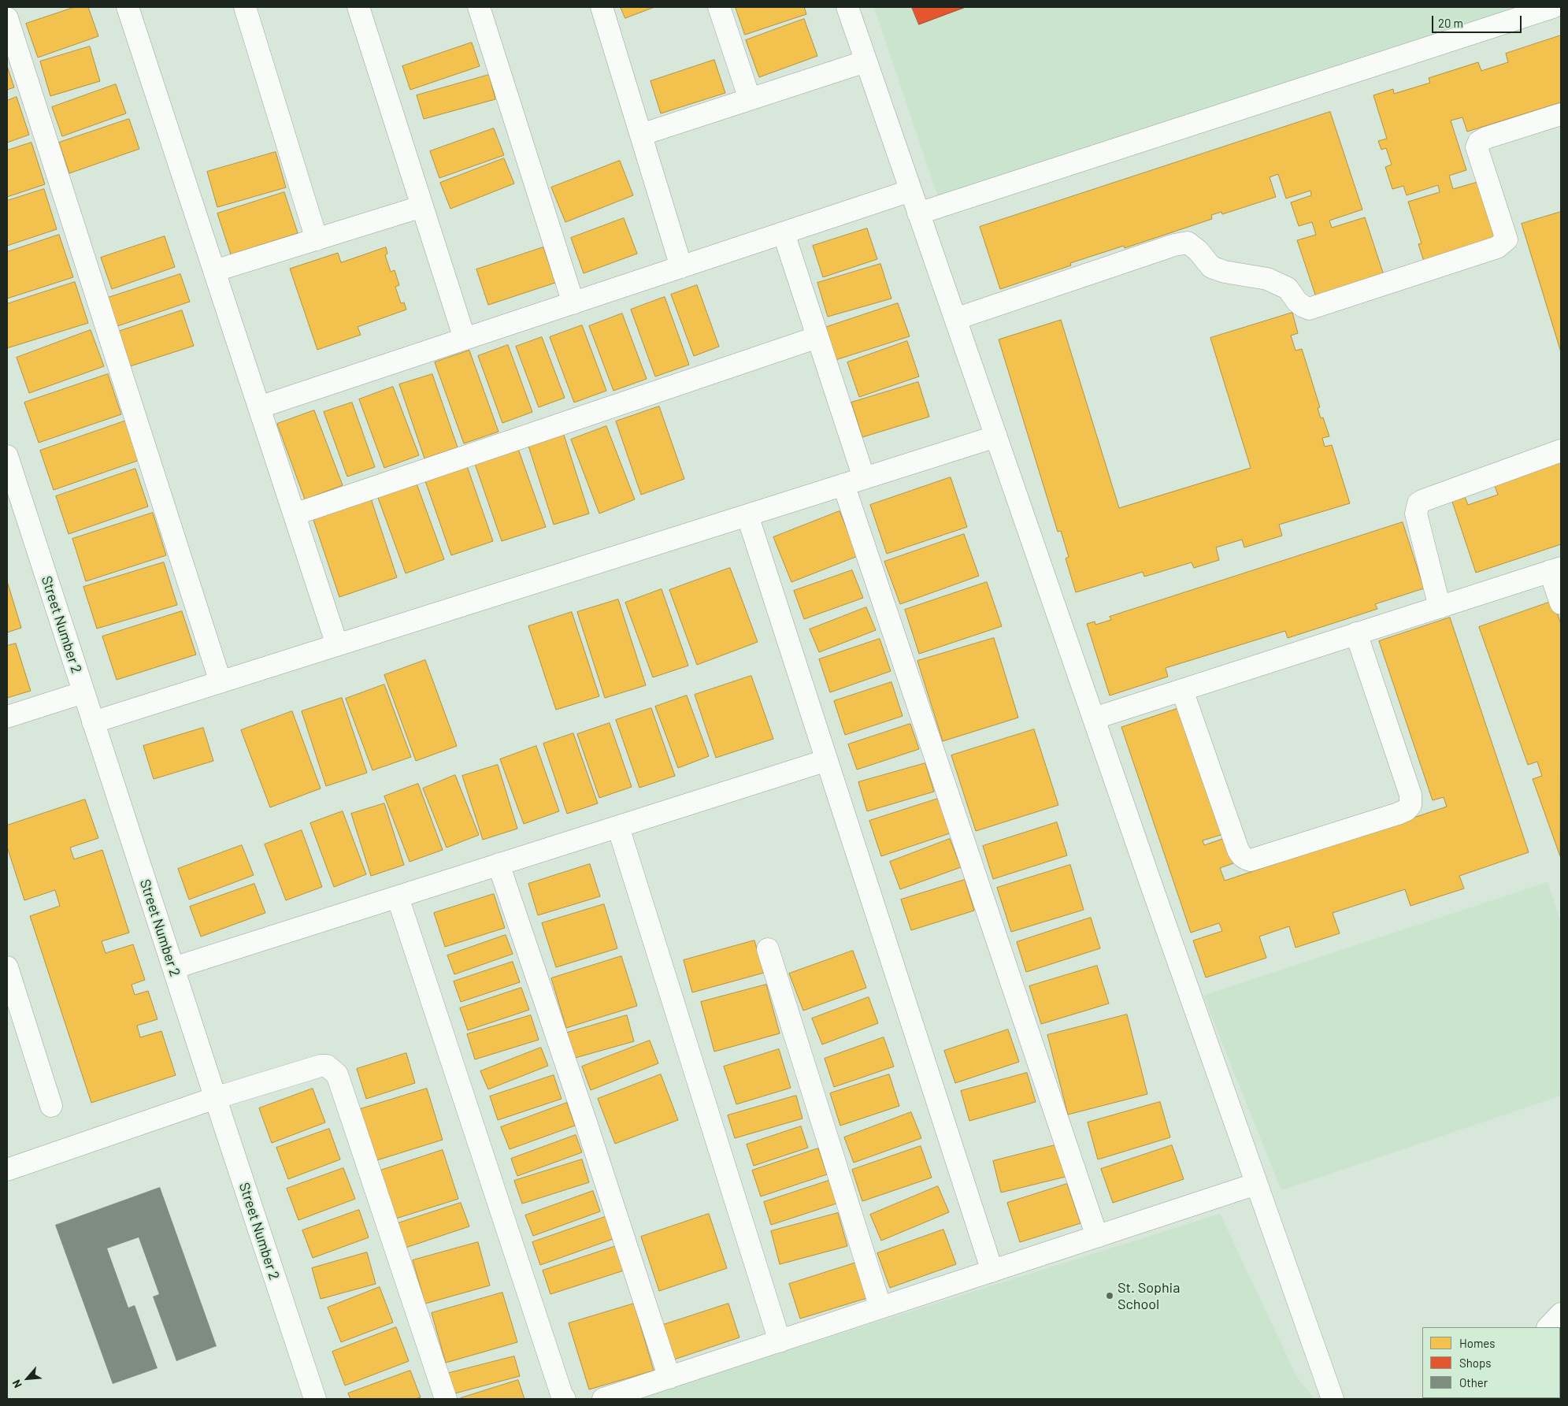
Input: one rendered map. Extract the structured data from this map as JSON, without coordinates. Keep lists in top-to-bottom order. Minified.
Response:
{"streets":{"street":["Street Number 2"]},"places":["St. Sophia School"],"legend":["Homes","Shops","Other"],"scale_bar":"20 m","north":"bottom left"}
